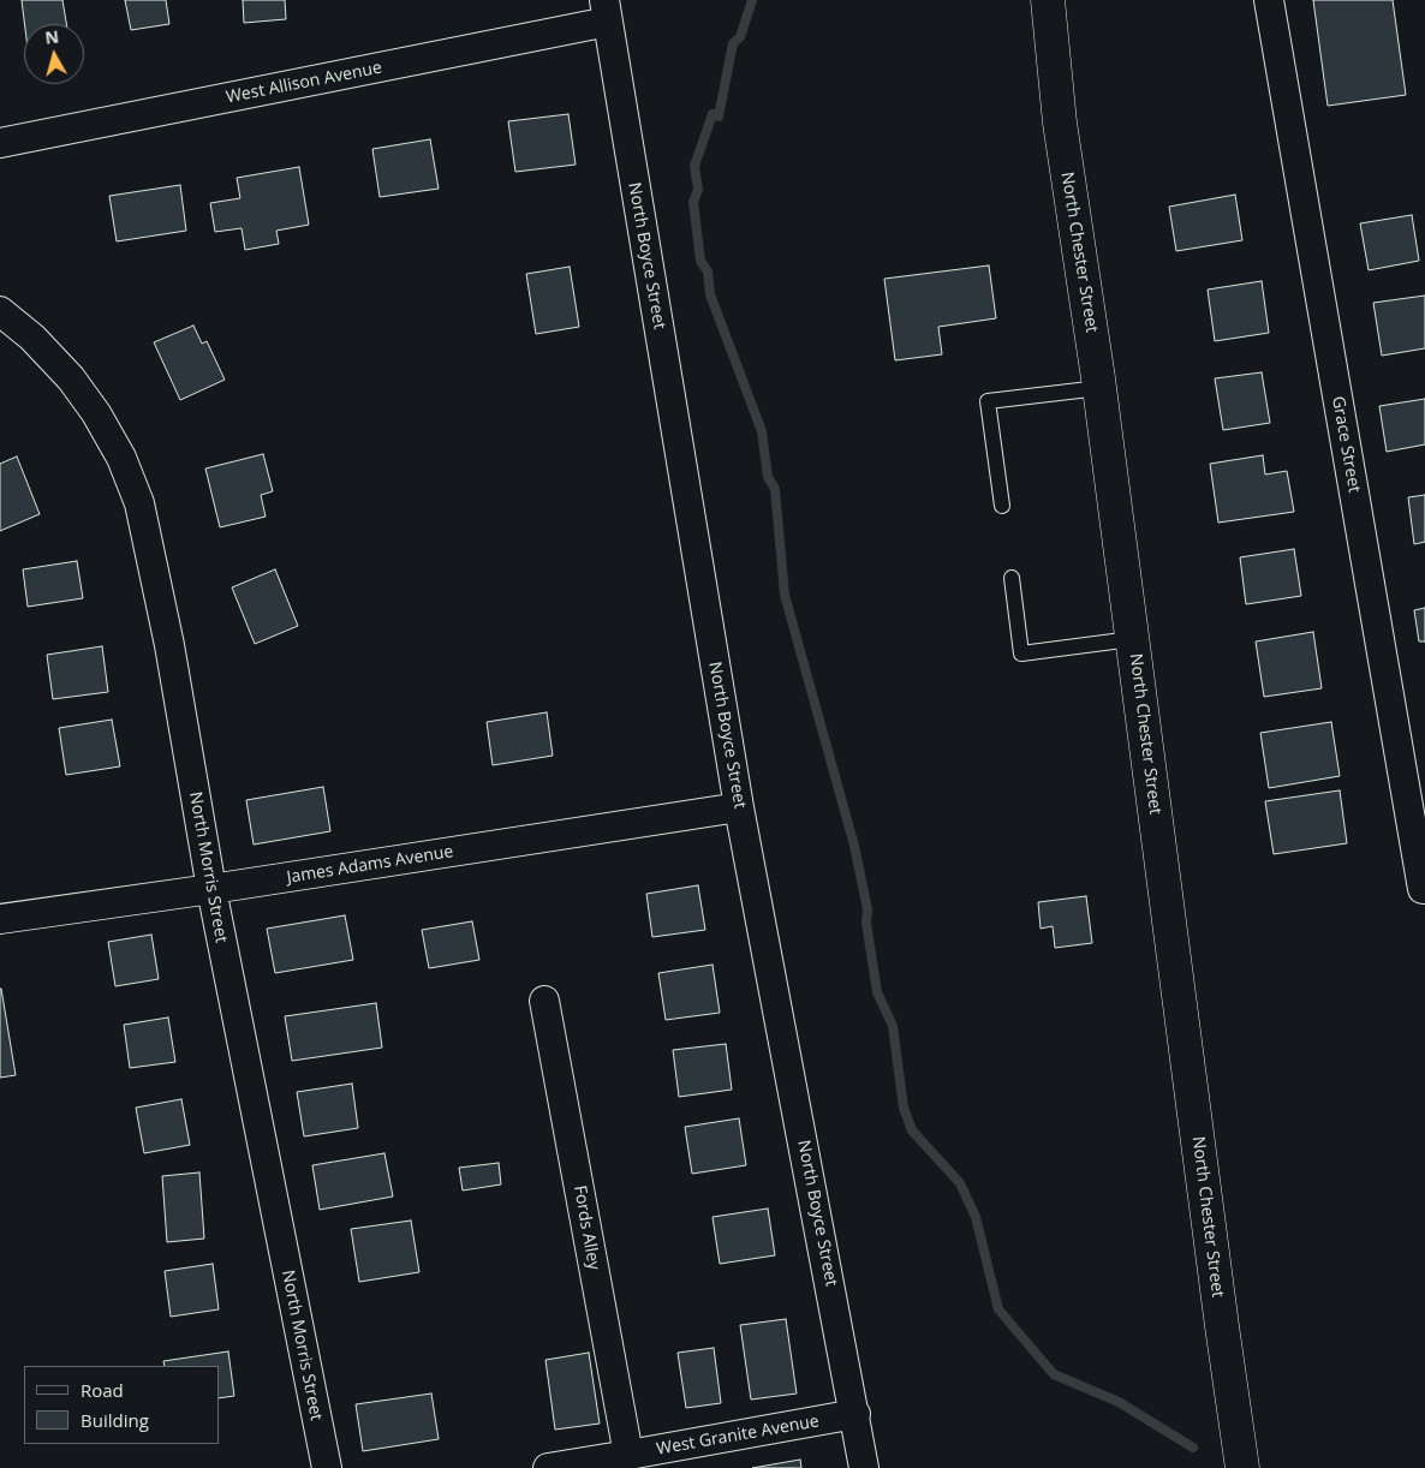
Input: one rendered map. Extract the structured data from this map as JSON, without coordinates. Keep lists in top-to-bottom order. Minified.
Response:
{"streets":{"main road":["North Chester Street"],"street":["West Allison Avenue","North Boyce Street","Grace Street","James Adams Avenue","North Morris Street","Fords Alley","West Granite Avenue"]},"crossings":[["West Allison Avenue","North Boyce Street"],["North Boyce Street","James Adams Avenue"],["North Boyce Street","West Granite Avenue"],["James Adams Avenue","North Morris Street"],["Fords Alley","West Granite Avenue"]],"legend":["Road","Building"],"north":"top"}
